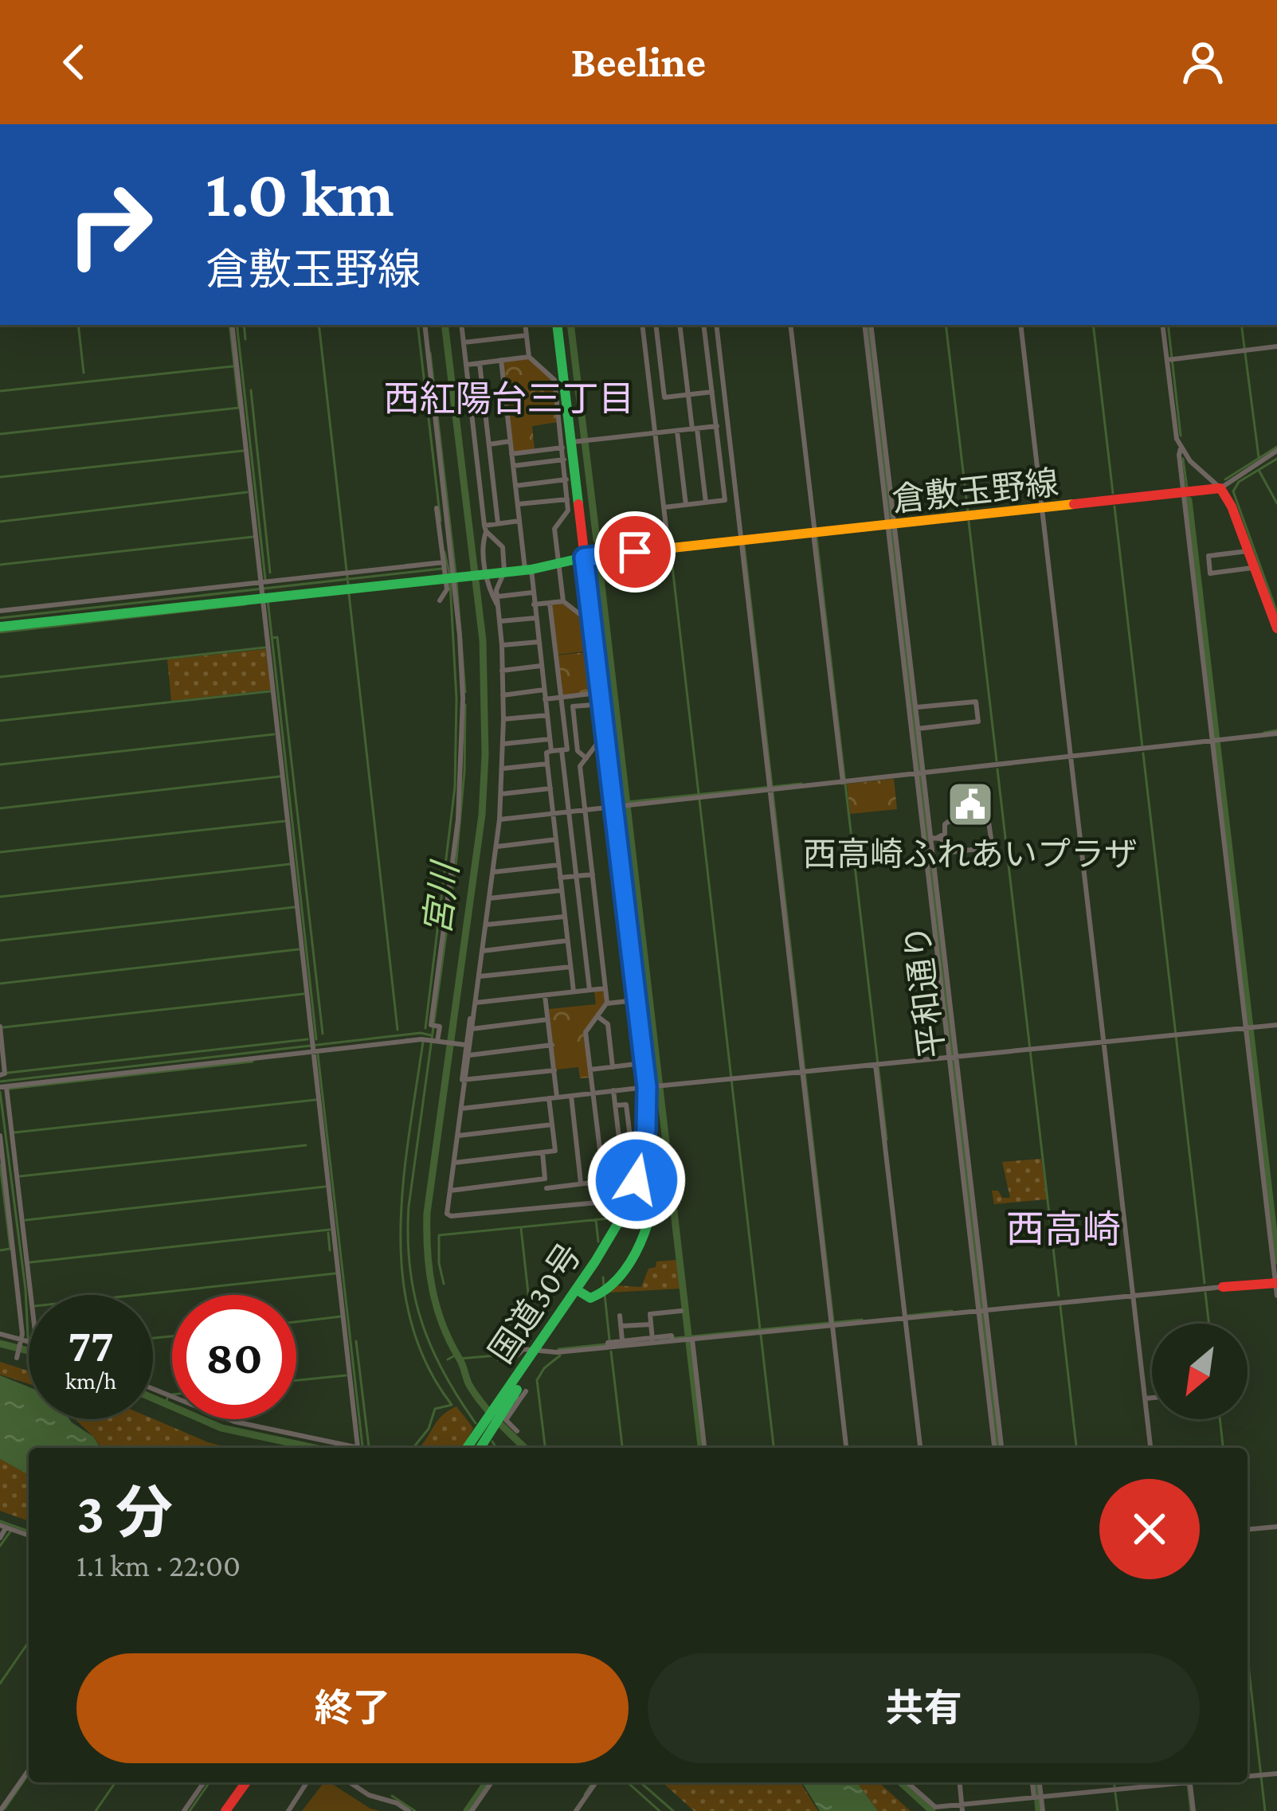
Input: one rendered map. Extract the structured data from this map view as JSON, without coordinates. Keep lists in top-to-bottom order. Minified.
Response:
{"streets":{"main road":["倉敷玉野線","国道30号"],"street":["平和通り"]},"crossings":[["倉敷玉野線","平和通り"],["倉敷玉野線","国道30号"]],"districts":["西紅陽台三丁目","西高崎"],"water":["宮川"],"places":{"public building":["西高崎ふれあいプラザ"]},"north":"bottom left","page":{"header":"Beeline","turn":["1.0 km","倉敷玉野線"],"speed":"77 km/h","limit":"80","heading":["3 分","1.1 km · 22:00"],"buttons":["終了","共有"]}}
